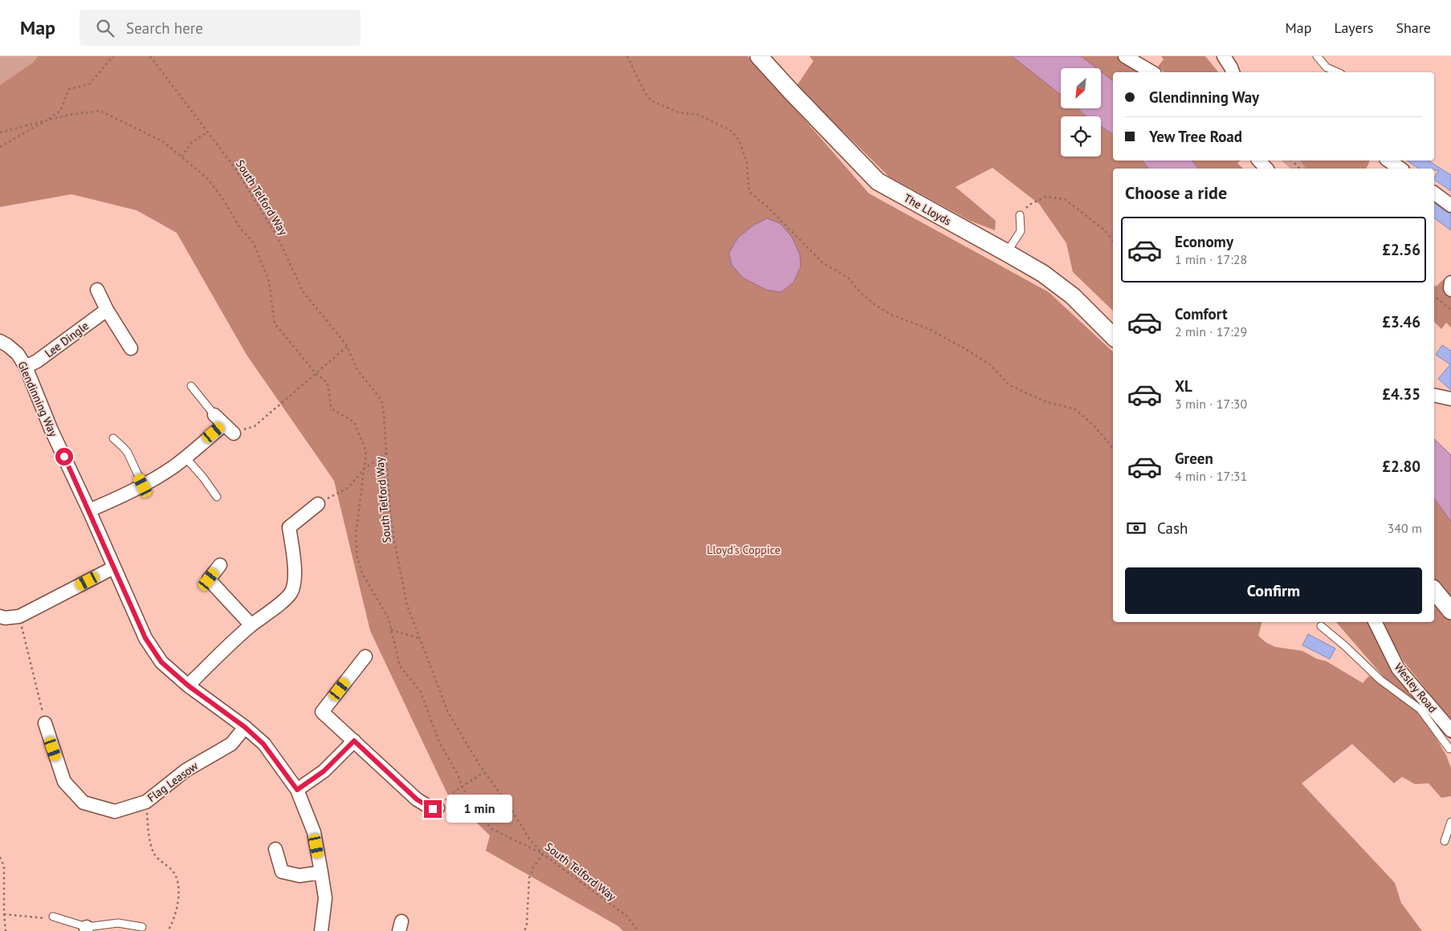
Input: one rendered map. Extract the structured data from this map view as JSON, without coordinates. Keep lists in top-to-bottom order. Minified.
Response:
{"streets":{"street":["The Lloyds","Lee Dingle","Glendinning Way","Wesley Road","Flag Leasow"],"path":["South Telford Way"]},"crossings":[["Lee Dingle","Glendinning Way"],["Glendinning Way","Flag Leasow"]],"parks":["Lloyd's Coppice"],"north":"bottom left","page":{"header":"Map","search":"Search here","nav":["Map","Layers","Share"],"banner":["Glendinning Way","Yew Tree Road"],"heading":"Choose a ride","list":[{"name":"Economy","note":"1 min · 17:28","value":"£2.56"},{"name":"Comfort","note":"2 min · 17:29","value":"£3.46"},{"name":"XL","note":"3 min · 17:30","value":"£4.35"},{"name":"Green","note":"4 min · 17:31","value":"£2.80"}],"pay":["Cash","340 m"],"buttons":"Confirm","bubble":"1 min"}}
